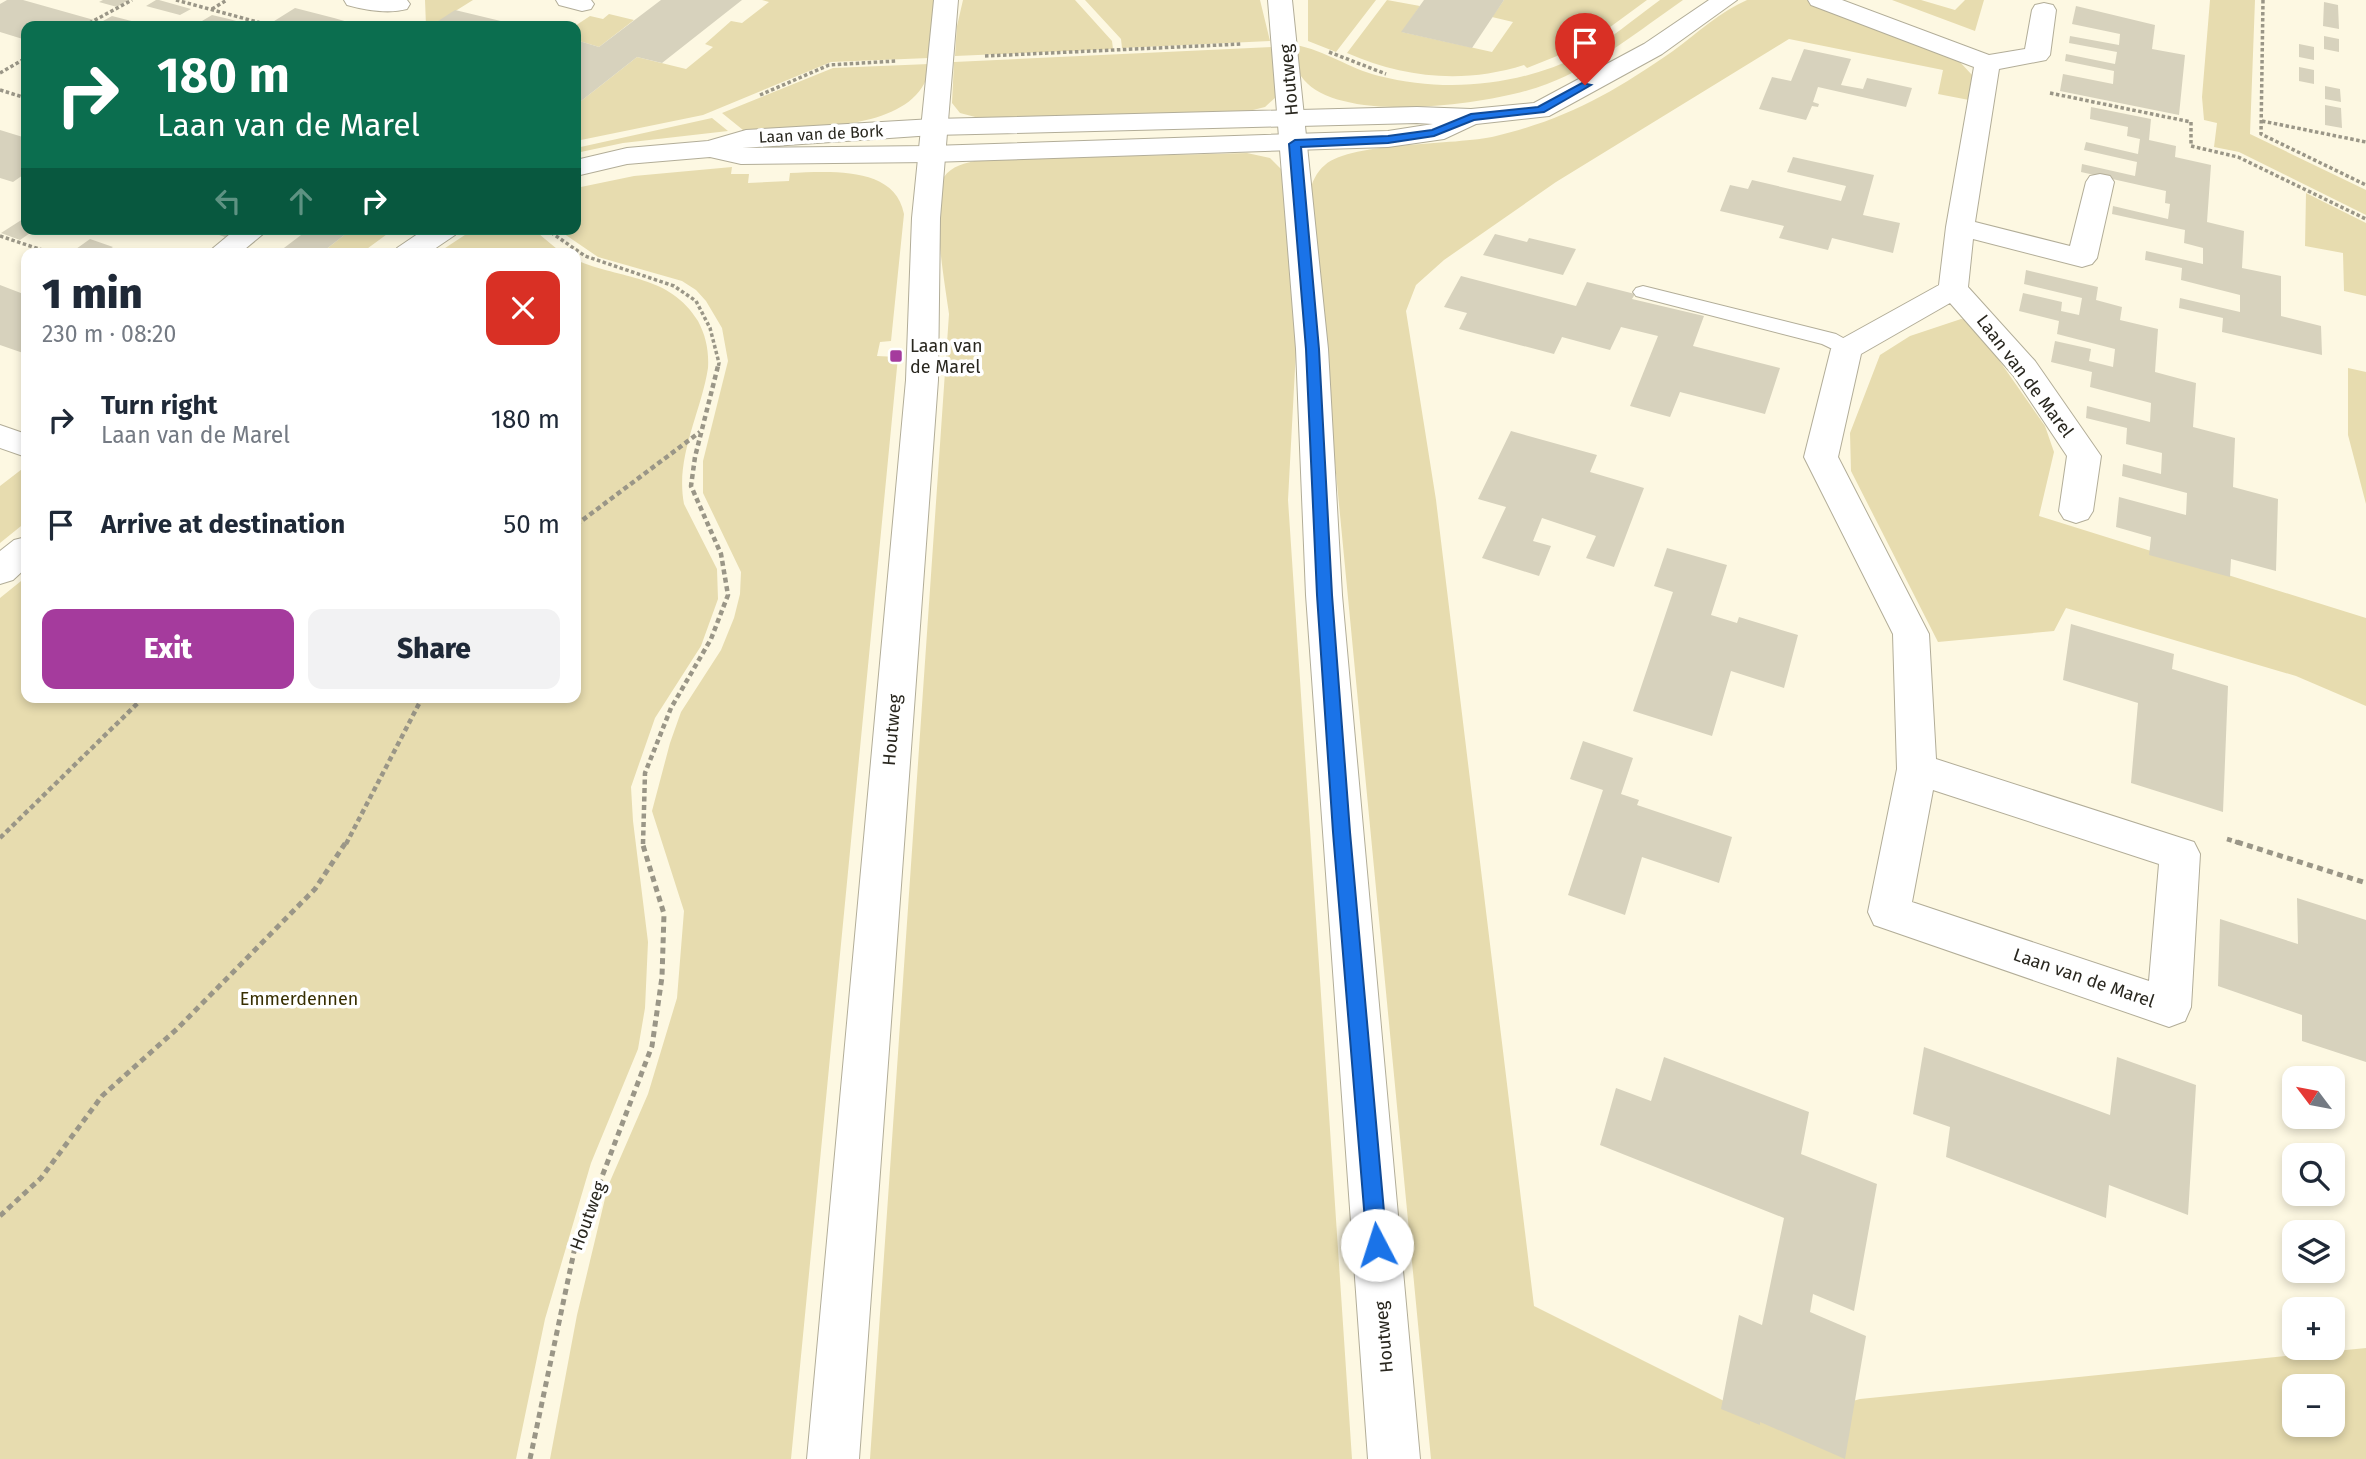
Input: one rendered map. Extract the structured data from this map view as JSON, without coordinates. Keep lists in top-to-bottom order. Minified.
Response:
{"streets":{"street":["Houtweg","Laan van de Bork","Laan van de Marel"]},"crossings":[["Houtweg","Laan van de Bork"]],"parks":["Emmerdennen"],"places":{"transit":["Laan van de Marel"]},"north":"top left","page":{"turn":["180 m","Laan van de Marel"],"heading":["1 min","230 m · 08:20"],"list":[{"name":"Turn right","note":"Laan van de Marel","value":"180 m"},{"name":"Arrive at destination","value":"50 m"}],"buttons":["Exit","Share"],"map_buttons":["+","−"]}}
